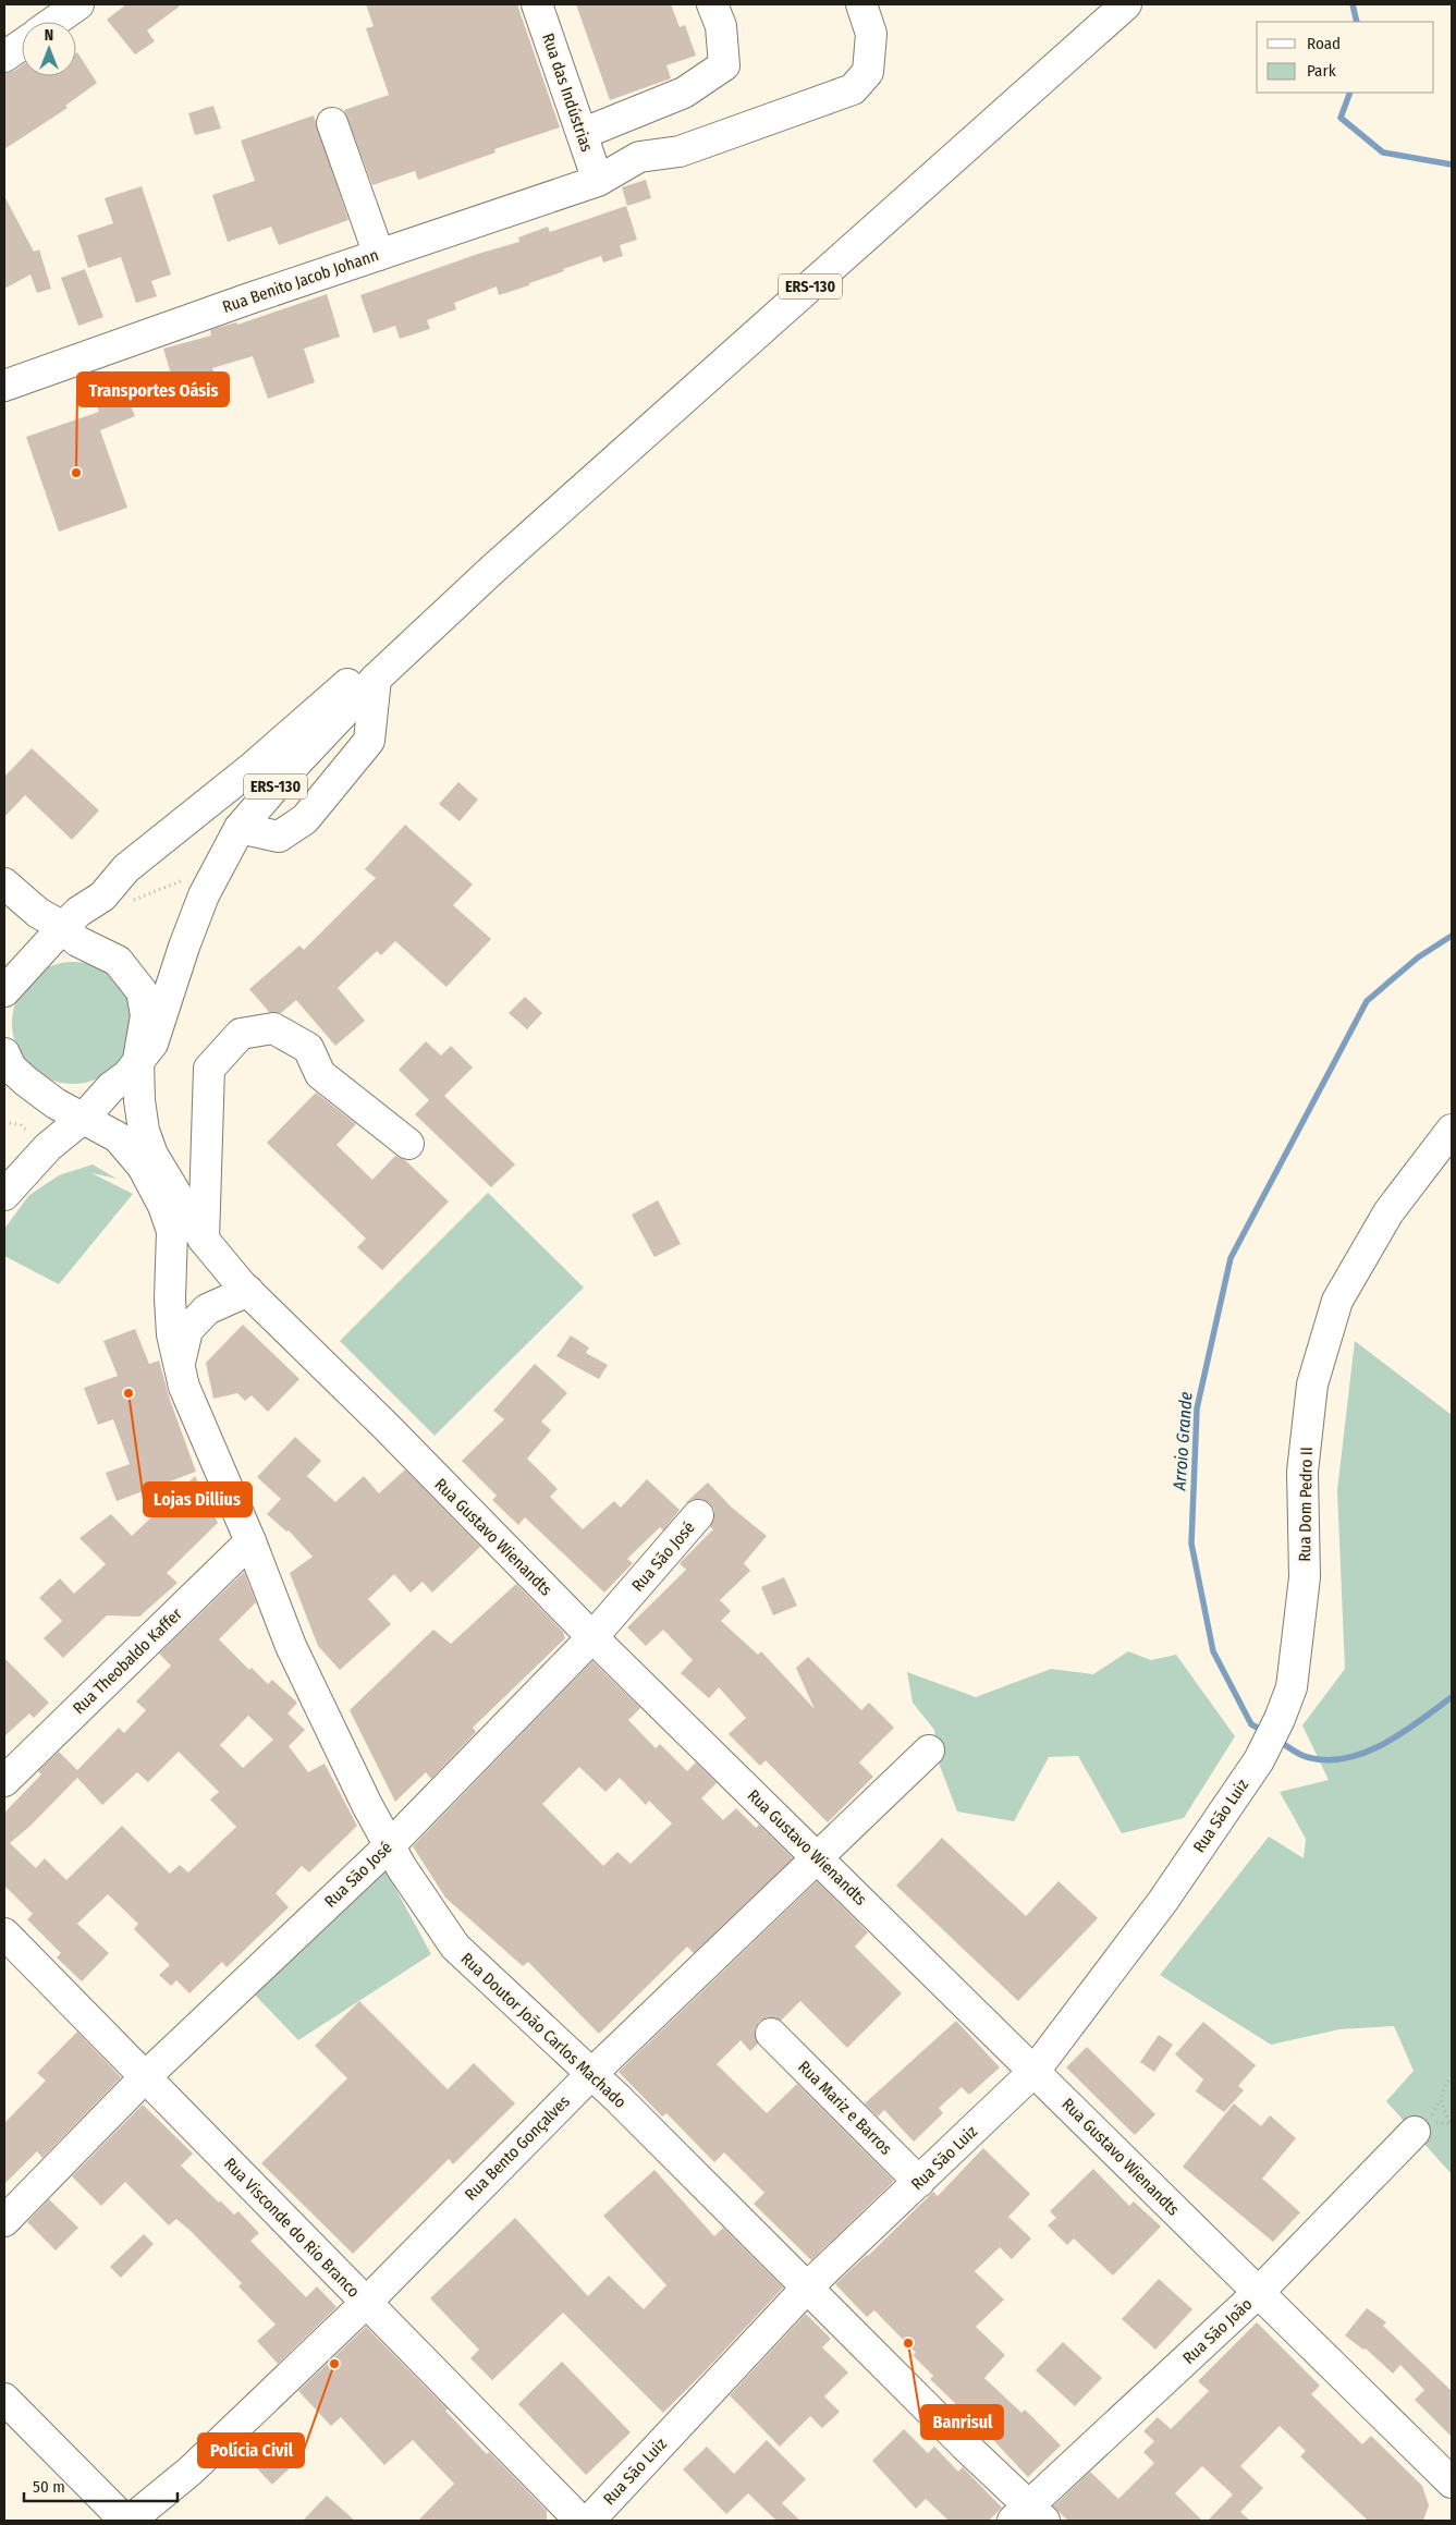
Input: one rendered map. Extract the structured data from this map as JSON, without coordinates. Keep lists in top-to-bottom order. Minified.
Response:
{"streets":{"main road":["Rua das Indústrias","Rua Benito Jacob Johann","ERS-130","Rua Dom Pedro II","Rua Gustavo Wienandts","Rua São José","Rua Theobaldo Kaffer","Rua São Luiz","Rua Doutor João Carlos Machado","Rua Mariz e Barros","Rua Bento Gonçalves","Rua Visconde do Rio Branco","Rua São João"]},"crossings":[["Rua das Indústrias","Rua Benito Jacob Johann"],["Rua Dom Pedro II","Rua São Luiz"],["Rua Gustavo Wienandts","Rua São José"],["Rua Gustavo Wienandts","Rua São Luiz"],["Rua Gustavo Wienandts","Rua Doutor João Carlos Machado"],["Rua Gustavo Wienandts","Rua Bento Gonçalves"],["Rua Gustavo Wienandts","Rua São João"],["Rua São José","Rua Doutor João Carlos Machado"],["Rua São José","Rua Visconde do Rio Branco"],["Rua Theobaldo Kaffer","Rua Doutor João Carlos Machado"],["Rua São Luiz","Rua Doutor João Carlos Machado"],["Rua São Luiz","Rua Mariz e Barros"],["Rua Doutor João Carlos Machado","Rua Bento Gonçalves"],["Rua Doutor João Carlos Machado","Rua São João"],["Rua Bento Gonçalves","Rua Visconde do Rio Branco"]],"water":["Arroio Grande"],"places":["Transportes Oásis","Lojas Dillius","Banrisul","Polícia Civil"],"legend":["Road","Park"],"scale_bar":"50 m","north":"top"}
